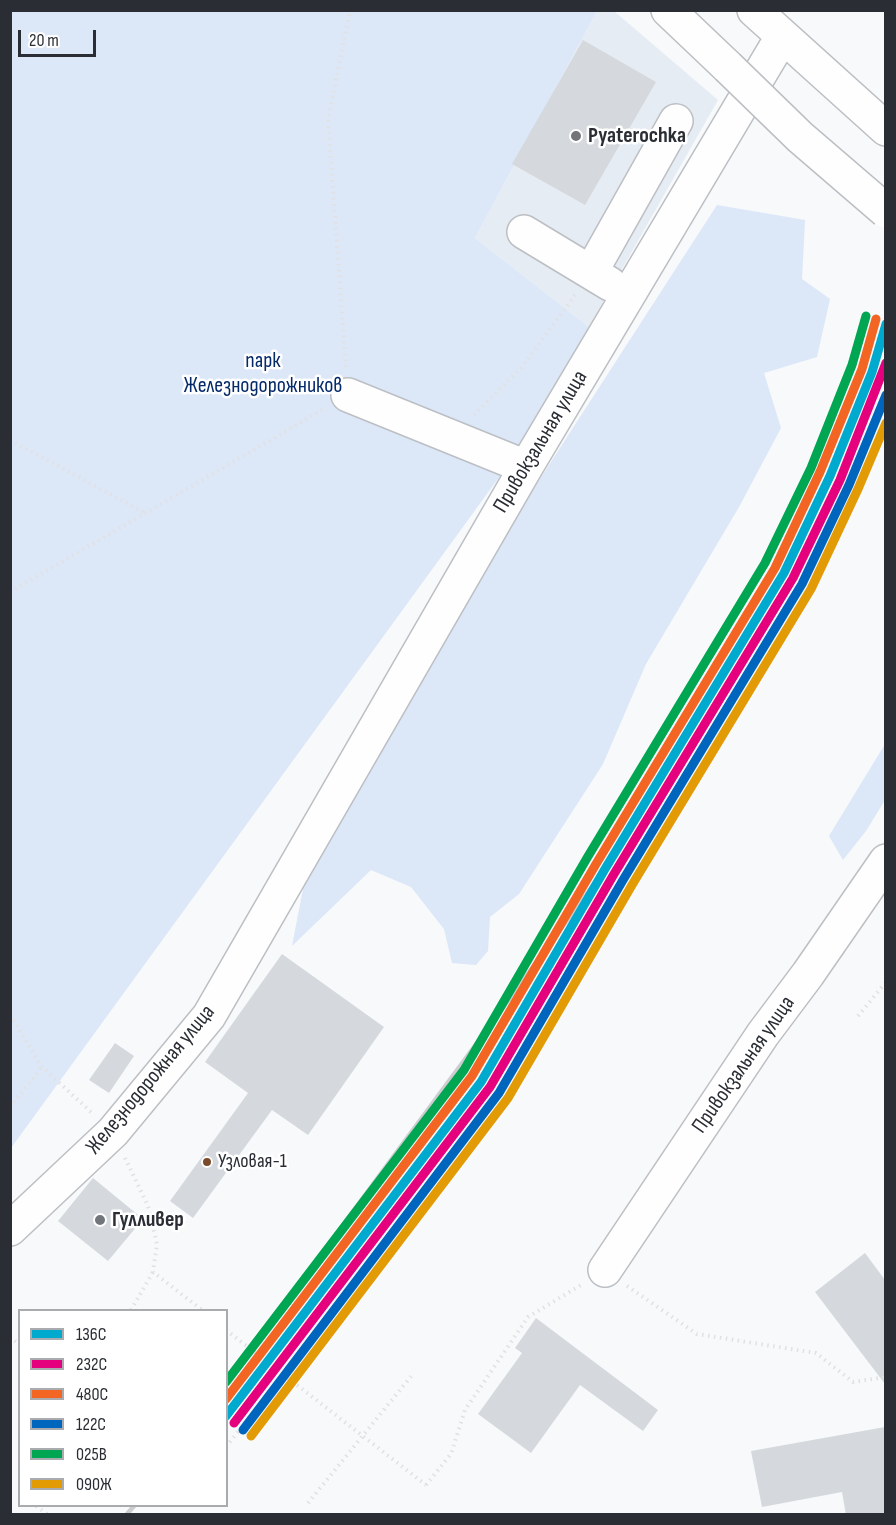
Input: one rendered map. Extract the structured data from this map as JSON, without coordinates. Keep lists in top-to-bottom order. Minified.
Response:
{"streets":{"street":["Привокзальная улица","Железнодорожная улица"]},"crossings":[["Привокзальная улица","Железнодорожная улица"]],"parks":["парк Железнодорожников"],"places":["Pyaterochka","Узловая-1","Гулливер"],"lines":["transit line 025В","transit line 480С","transit line 136С","transit line 232C","transit line 122С","transit line 090Ж"],"legend":["136С","232C","480С","122С","025В","090Ж"],"scale_bar":"20 m"}
